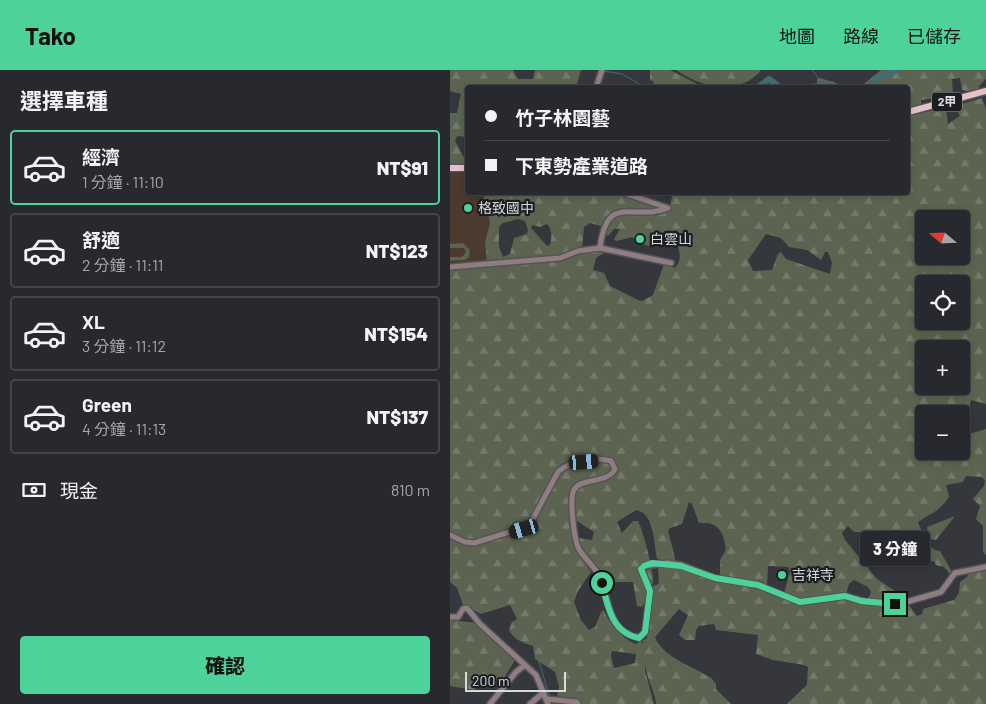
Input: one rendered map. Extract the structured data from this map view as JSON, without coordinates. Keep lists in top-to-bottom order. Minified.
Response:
{"streets":{"main road":["2甲"]},"places":["格致國中","白雲山","吉祥寺"],"scale_bar":"200 m","north":"left","page":{"header":"Tako","nav":["地圖","路線","已儲存"],"heading":"選擇車種","banner":["竹子林園藝","下東勢產業道路"],"list":[{"name":"經濟","note":"1 分鐘 · 11:10","value":"NT$91"},{"name":"舒適","note":"2 分鐘 · 11:11","value":"NT$123"},{"name":"XL","note":"3 分鐘 · 11:12","value":"NT$154"},{"name":"Green","note":"4 分鐘 · 11:13","value":"NT$137"}],"map_buttons":["+","−"],"pay":["現金","810 m"],"bubble":"3 分鐘","buttons":"確認","scale":"200 m"}}
